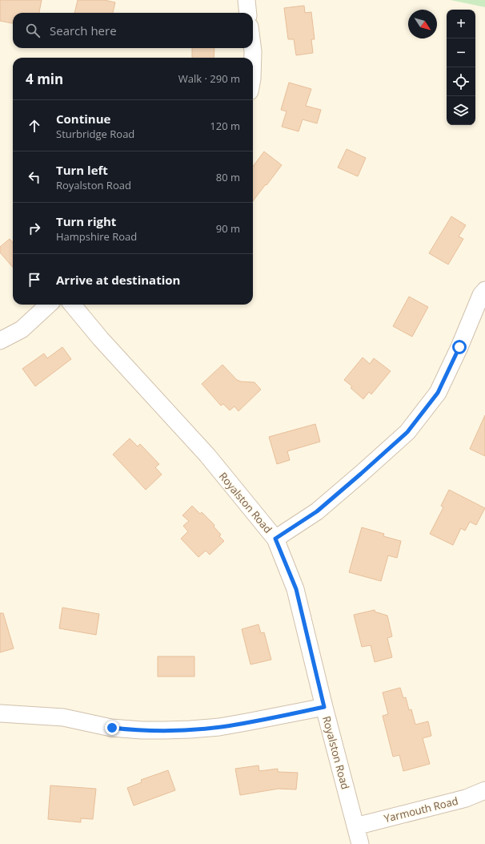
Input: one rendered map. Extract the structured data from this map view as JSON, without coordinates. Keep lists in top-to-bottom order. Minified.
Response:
{"streets":{"street":["Royalston Road","Yarmouth Road"]},"crossings":[["Royalston Road","Yarmouth Road"]],"north":"bottom right","page":{"map_buttons":["+","−"],"search":"Search here","heading":["4 min","Walk · 290 m"],"list":[["Continue","Sturbridge Road","120 m"],["Turn left","Royalston Road","80 m"],["Turn right","Hampshire Road","90 m"],"Arrive at destination"]}}
